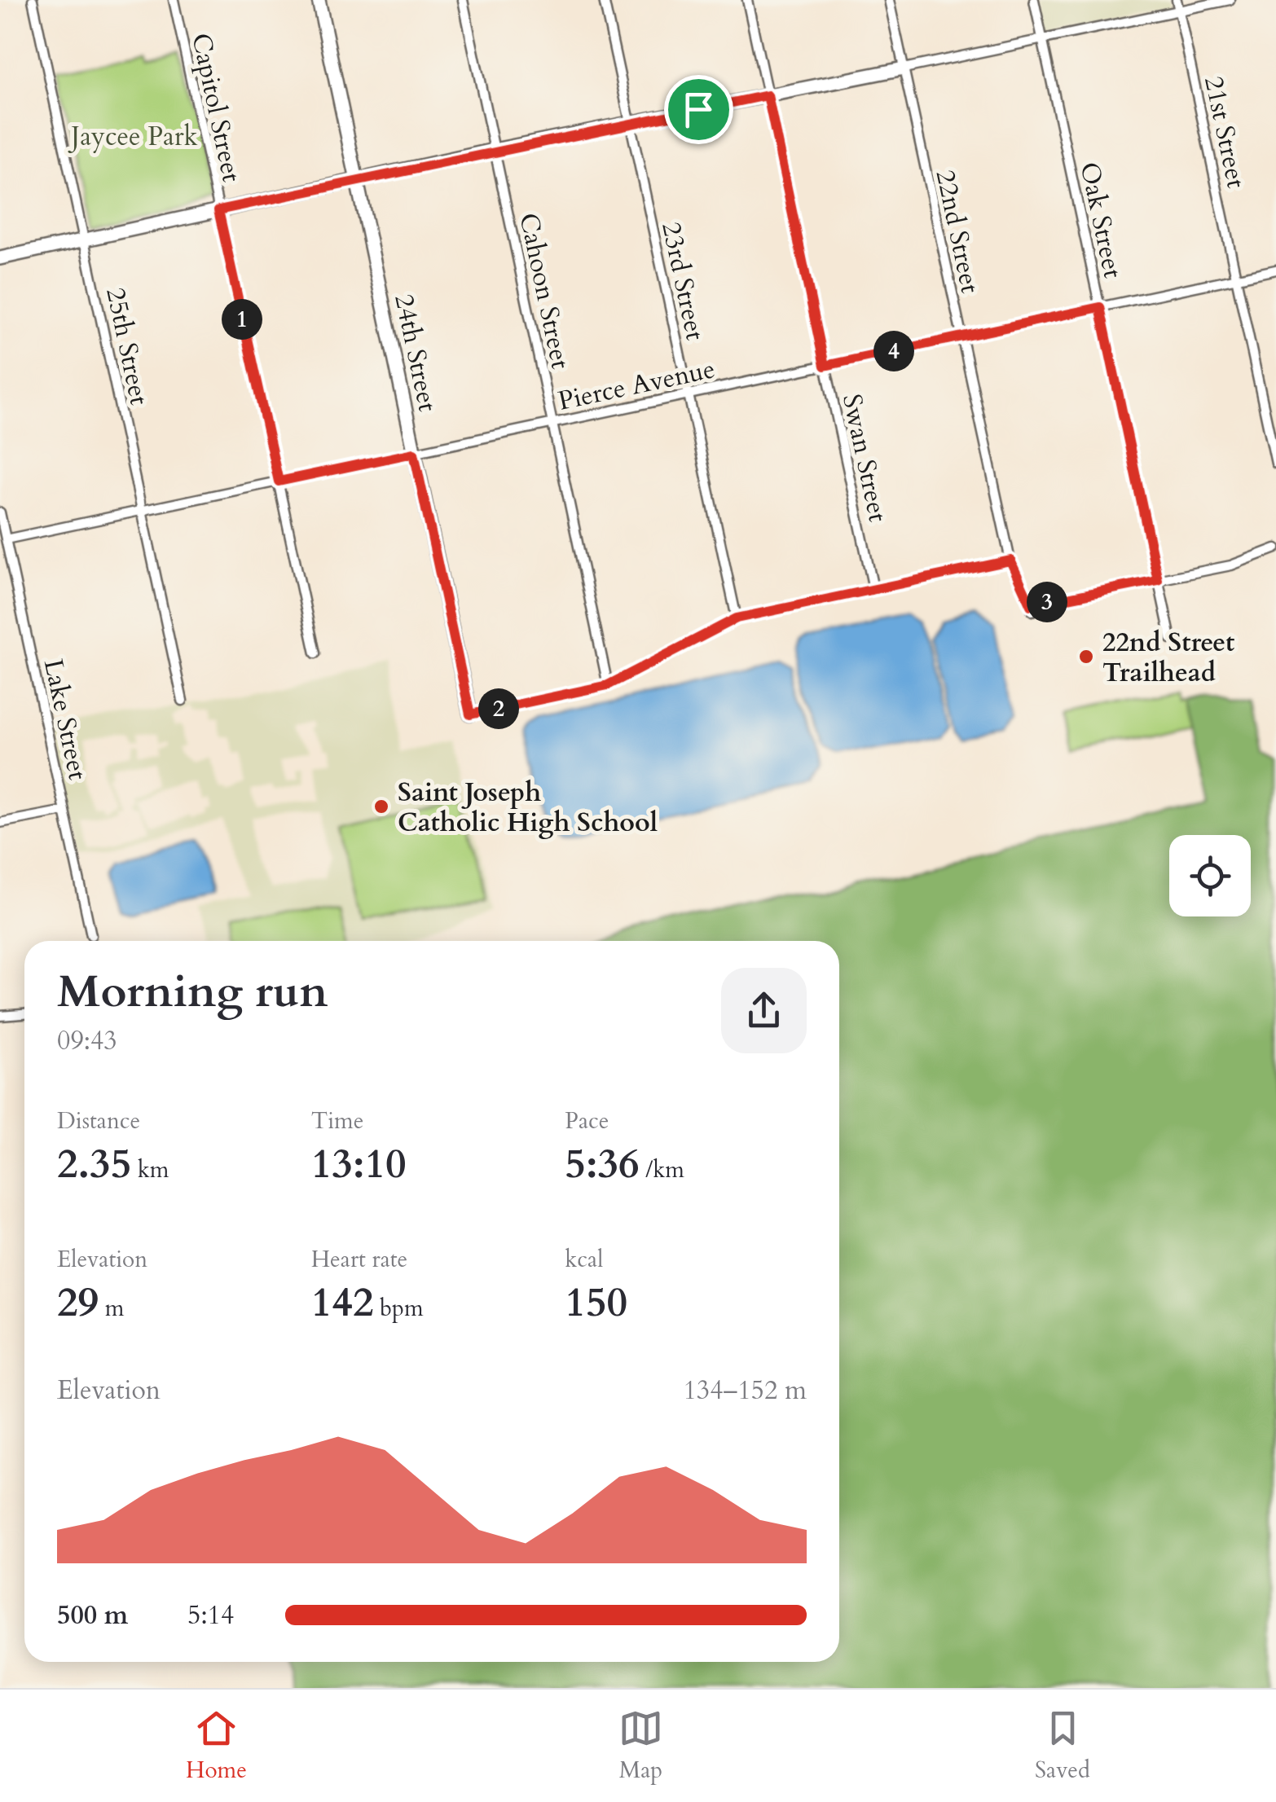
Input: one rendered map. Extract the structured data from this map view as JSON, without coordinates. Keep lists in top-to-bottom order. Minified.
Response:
{"streets":{"street":["Capitol Street","21st Street","Oak Street","22nd Street","23rd Street","Cahoon Street","25th Street","24th Street","Pierce Avenue","Swan Street","Lake Street"]},"crossings":[["Capitol Street","Pierce Avenue"],["21st Street","Pierce Avenue"],["Oak Street","22nd Street"],["Oak Street","Pierce Avenue"],["22nd Street","Pierce Avenue"],["23rd Street","Pierce Avenue"],["Cahoon Street","Pierce Avenue"],["25th Street","Pierce Avenue"],["24th Street","Pierce Avenue"],["Pierce Avenue","Swan Street"],["Pierce Avenue","Lake Street"]],"parks":["Jaycee Park"],"places":["22nd Street Trailhead","Saint Joseph Catholic High School"],"page":{"pins":["1","4","3","2"],"heading":["Morning run","09:43"],"stats":[["Distance","2.35 km"],["Time","13:10"],["Pace","5:36 /km"],["Elevation","29 m"],["Heart rate","142 bpm"],["kcal","150"]],"chart":["Elevation","134–152 m"],"list":[{"name":"500 m","note":"5:14"}],"tabs":["Home","Map","Saved"]}}
